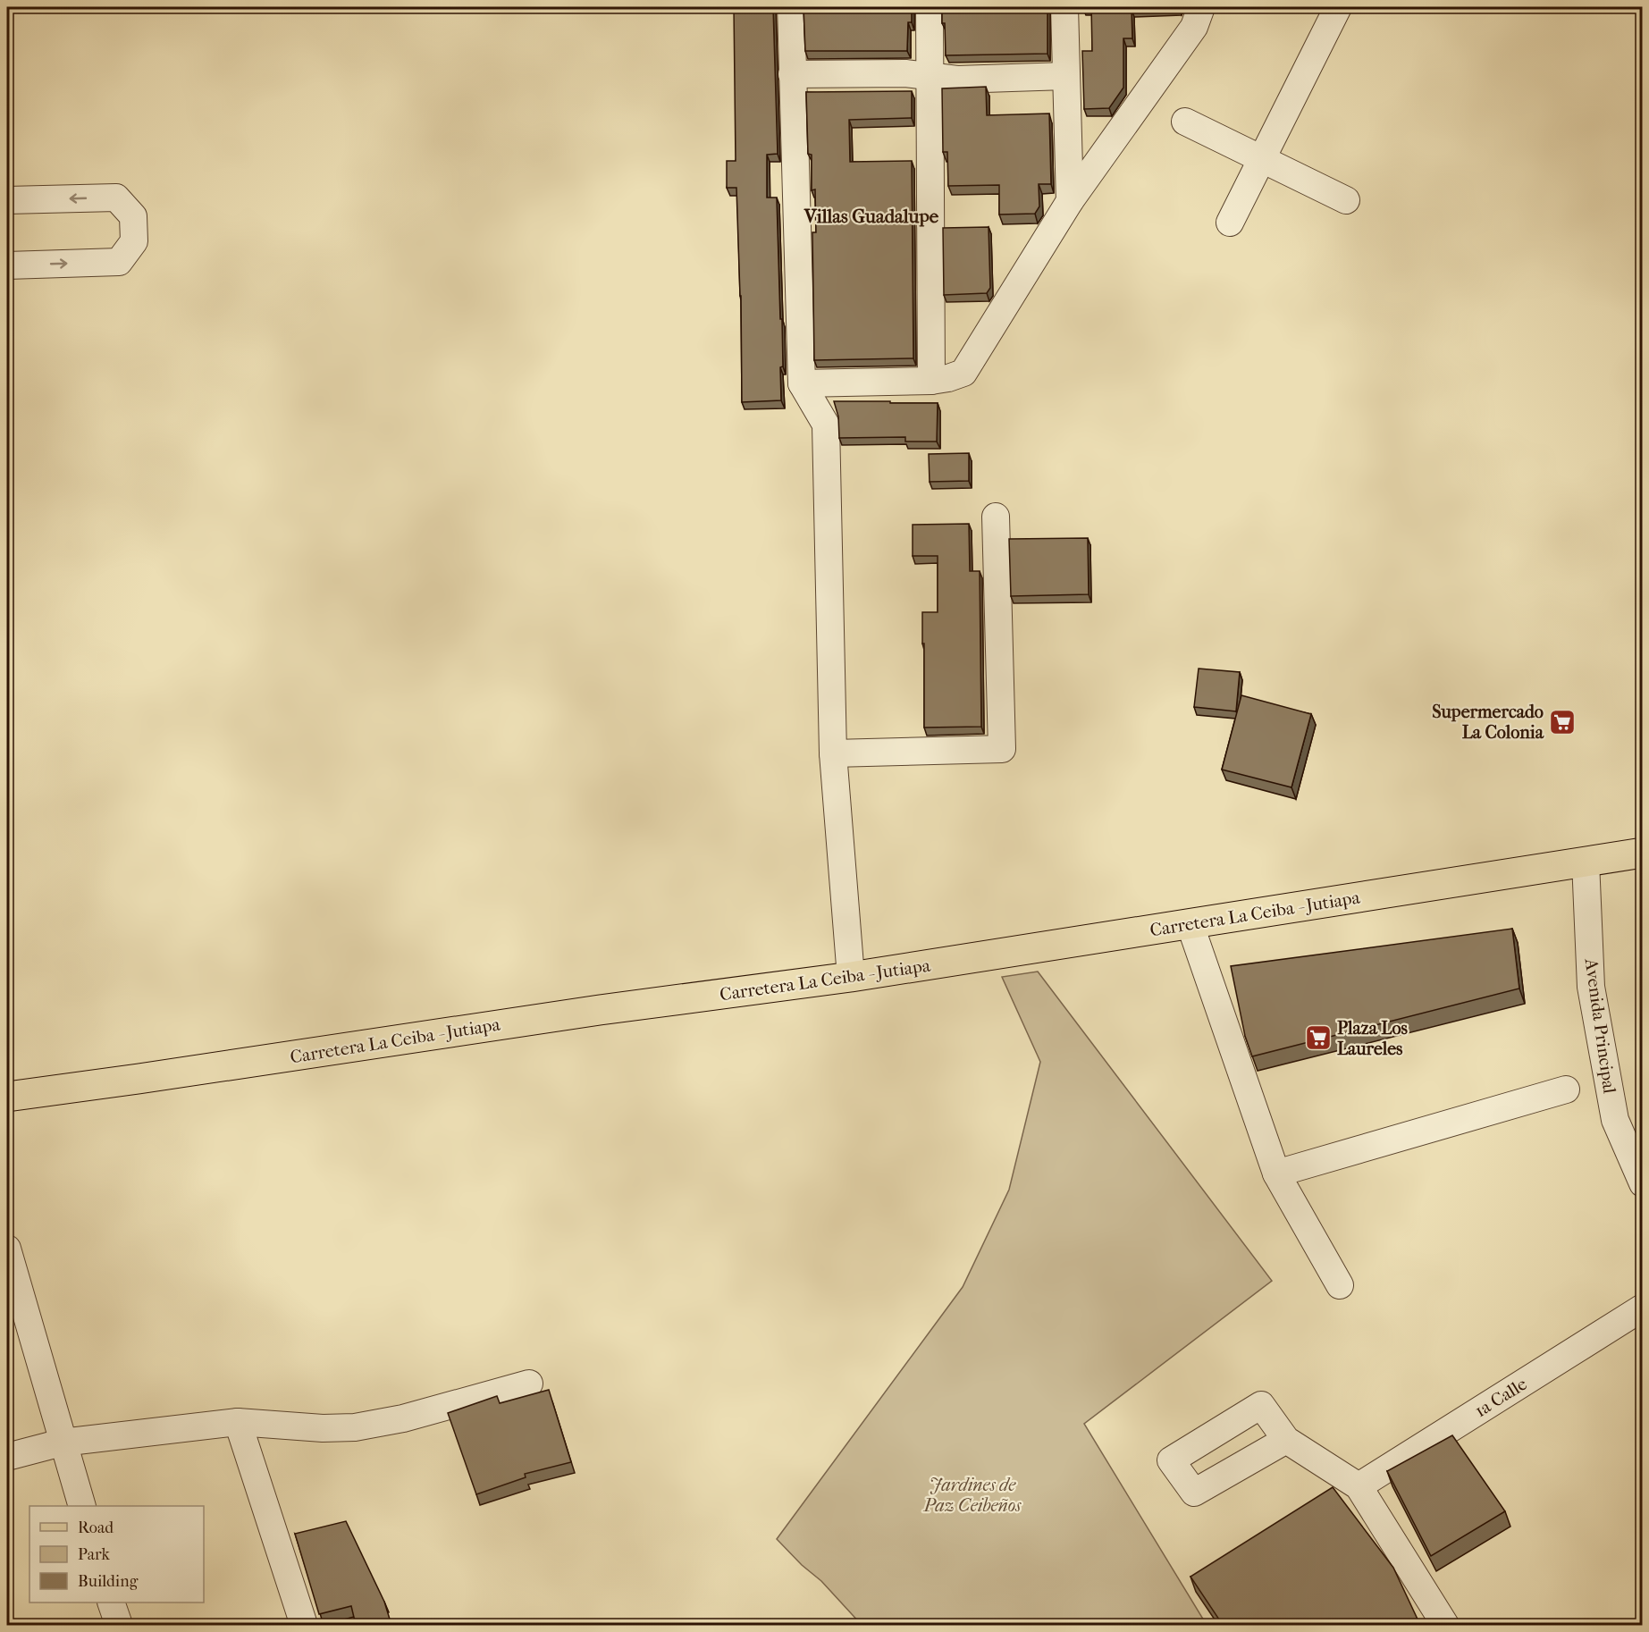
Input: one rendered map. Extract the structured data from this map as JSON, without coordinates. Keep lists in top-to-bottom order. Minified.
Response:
{"streets":{"main road":["Carretera La Ceiba - Jutiapa"],"street":["Avenida Principal","1a Calle"]},"crossings":[["Carretera La Ceiba - Jutiapa","Avenida Principal"]],"districts":["Villas Guadalupe"],"parks":["Jardines de Paz Ceibeños"],"places":{"supermarket":["Supermercado La Colonia","Plaza Los Laureles"]},"legend":["Road","Park","Building"]}
